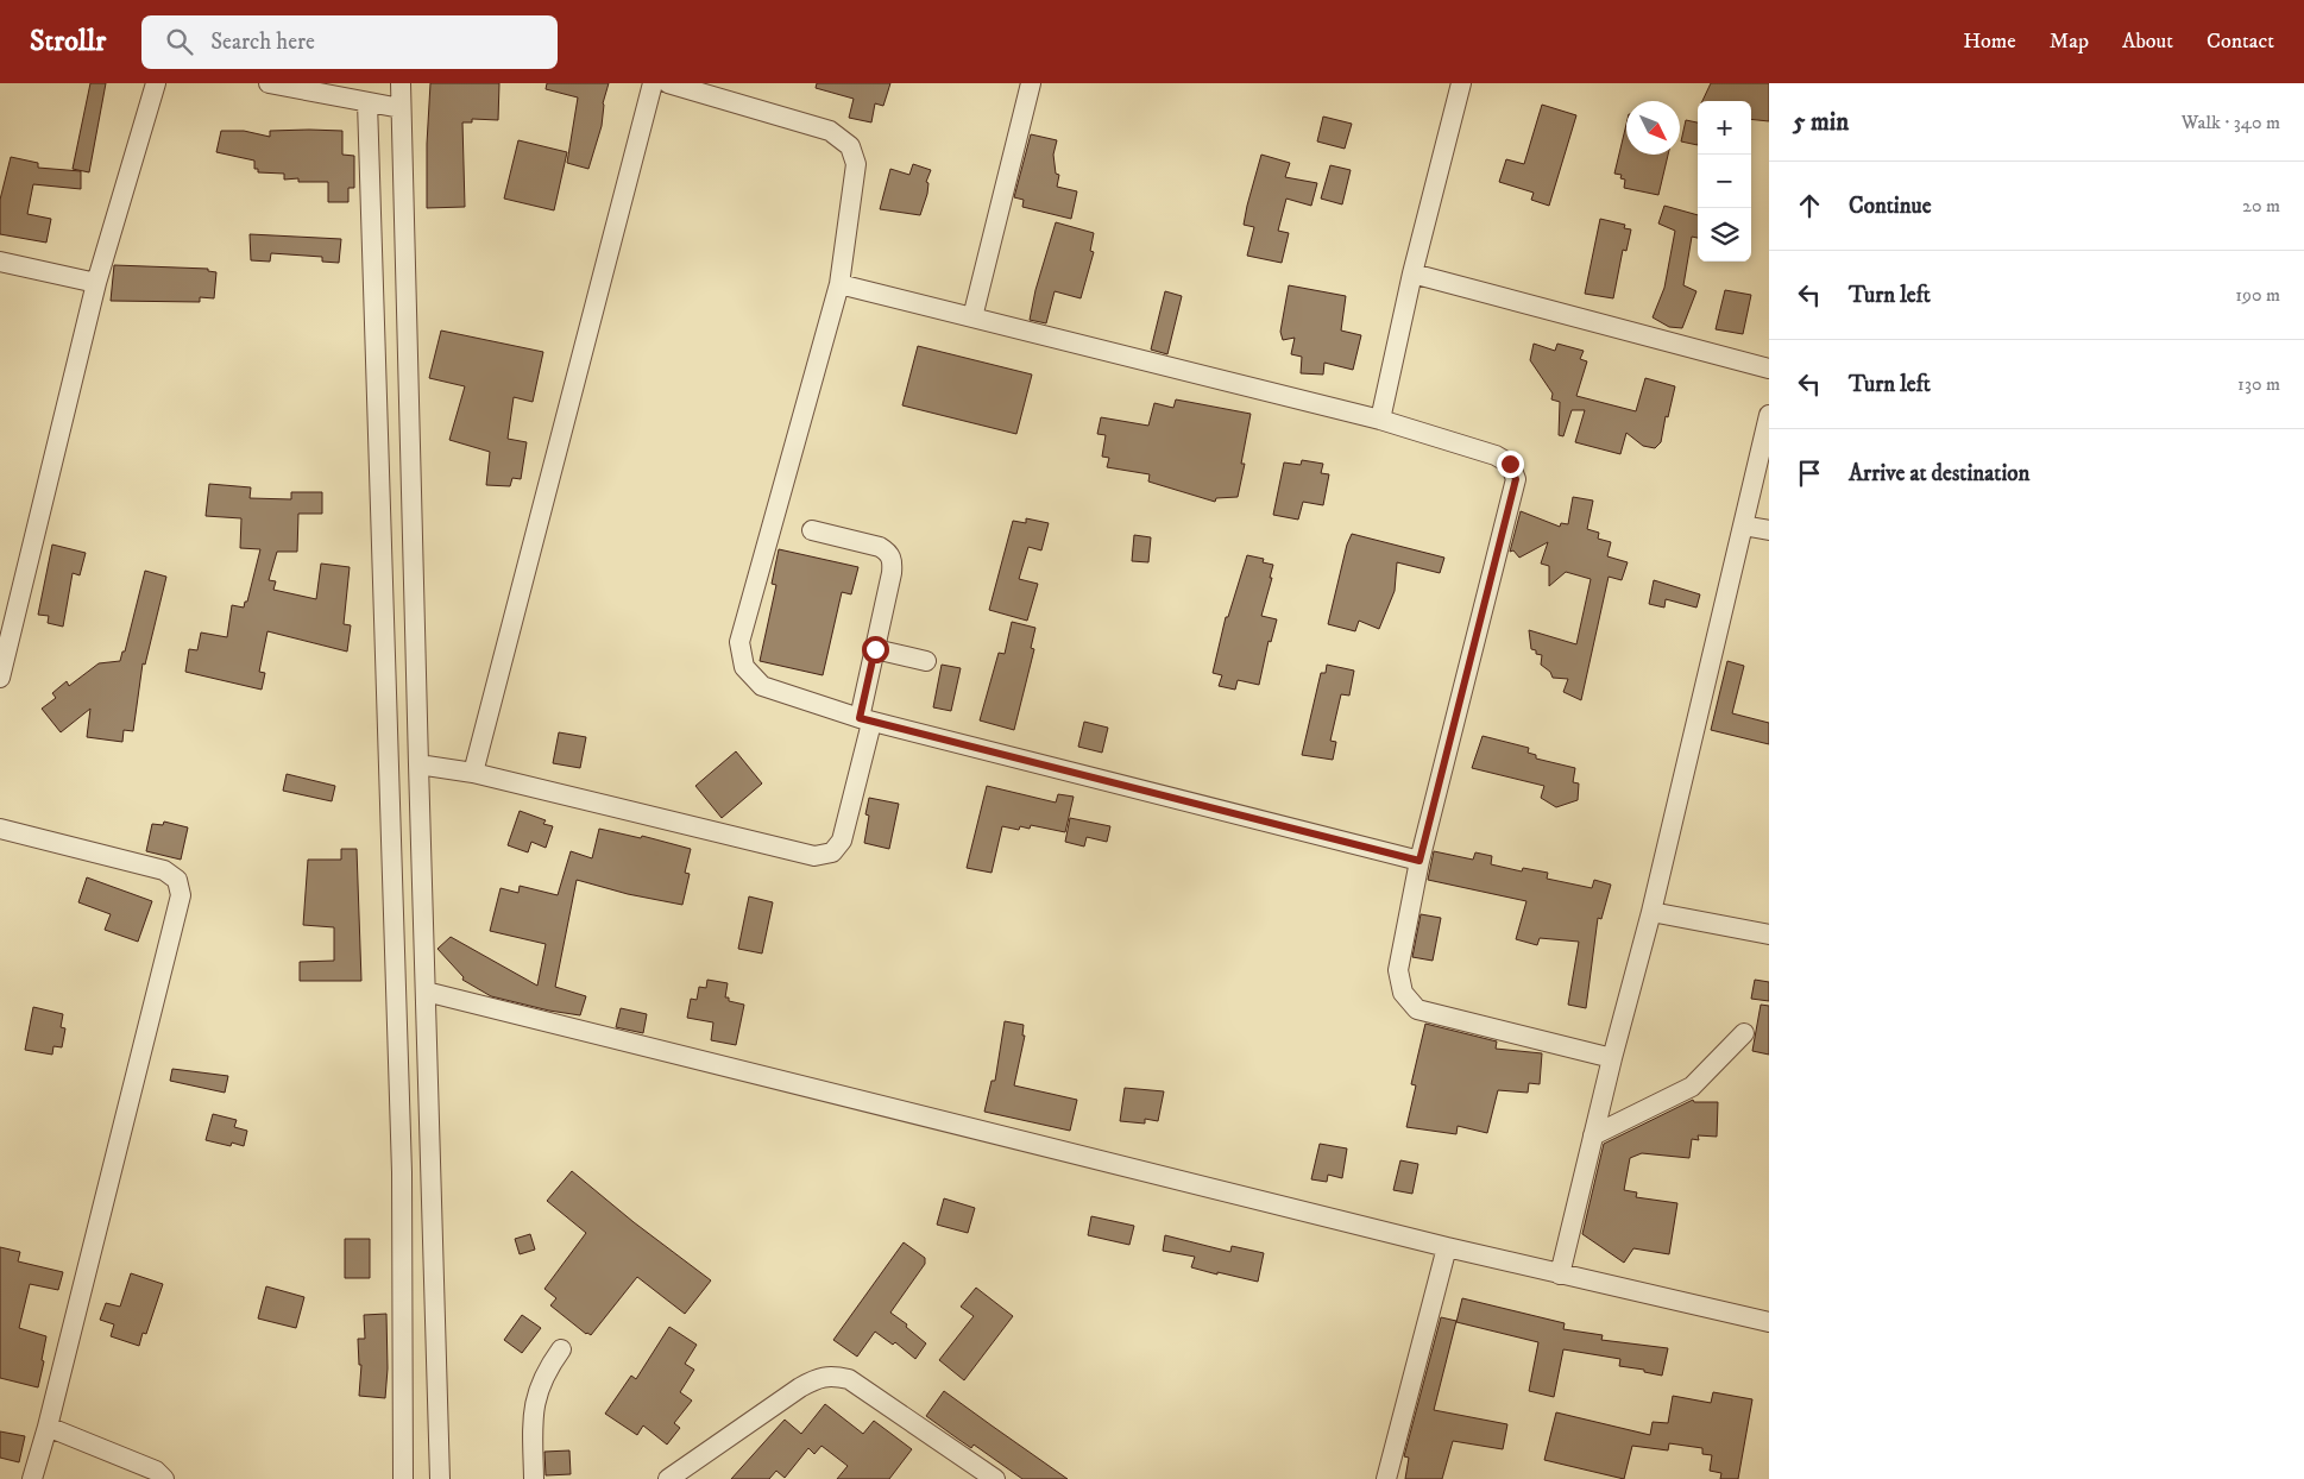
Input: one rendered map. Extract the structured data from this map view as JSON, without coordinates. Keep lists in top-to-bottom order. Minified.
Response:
{"north":"bottom right","page":{"header":"Strollr","search":"Search here","nav":["Home","Map","About","Contact"],"heading":["5 min","Walk · 340 m"],"map_buttons":["+","−"],"list":[["Continue","20 m"],["Turn left","190 m"],["Turn left","130 m"],"Arrive at destination"]}}
